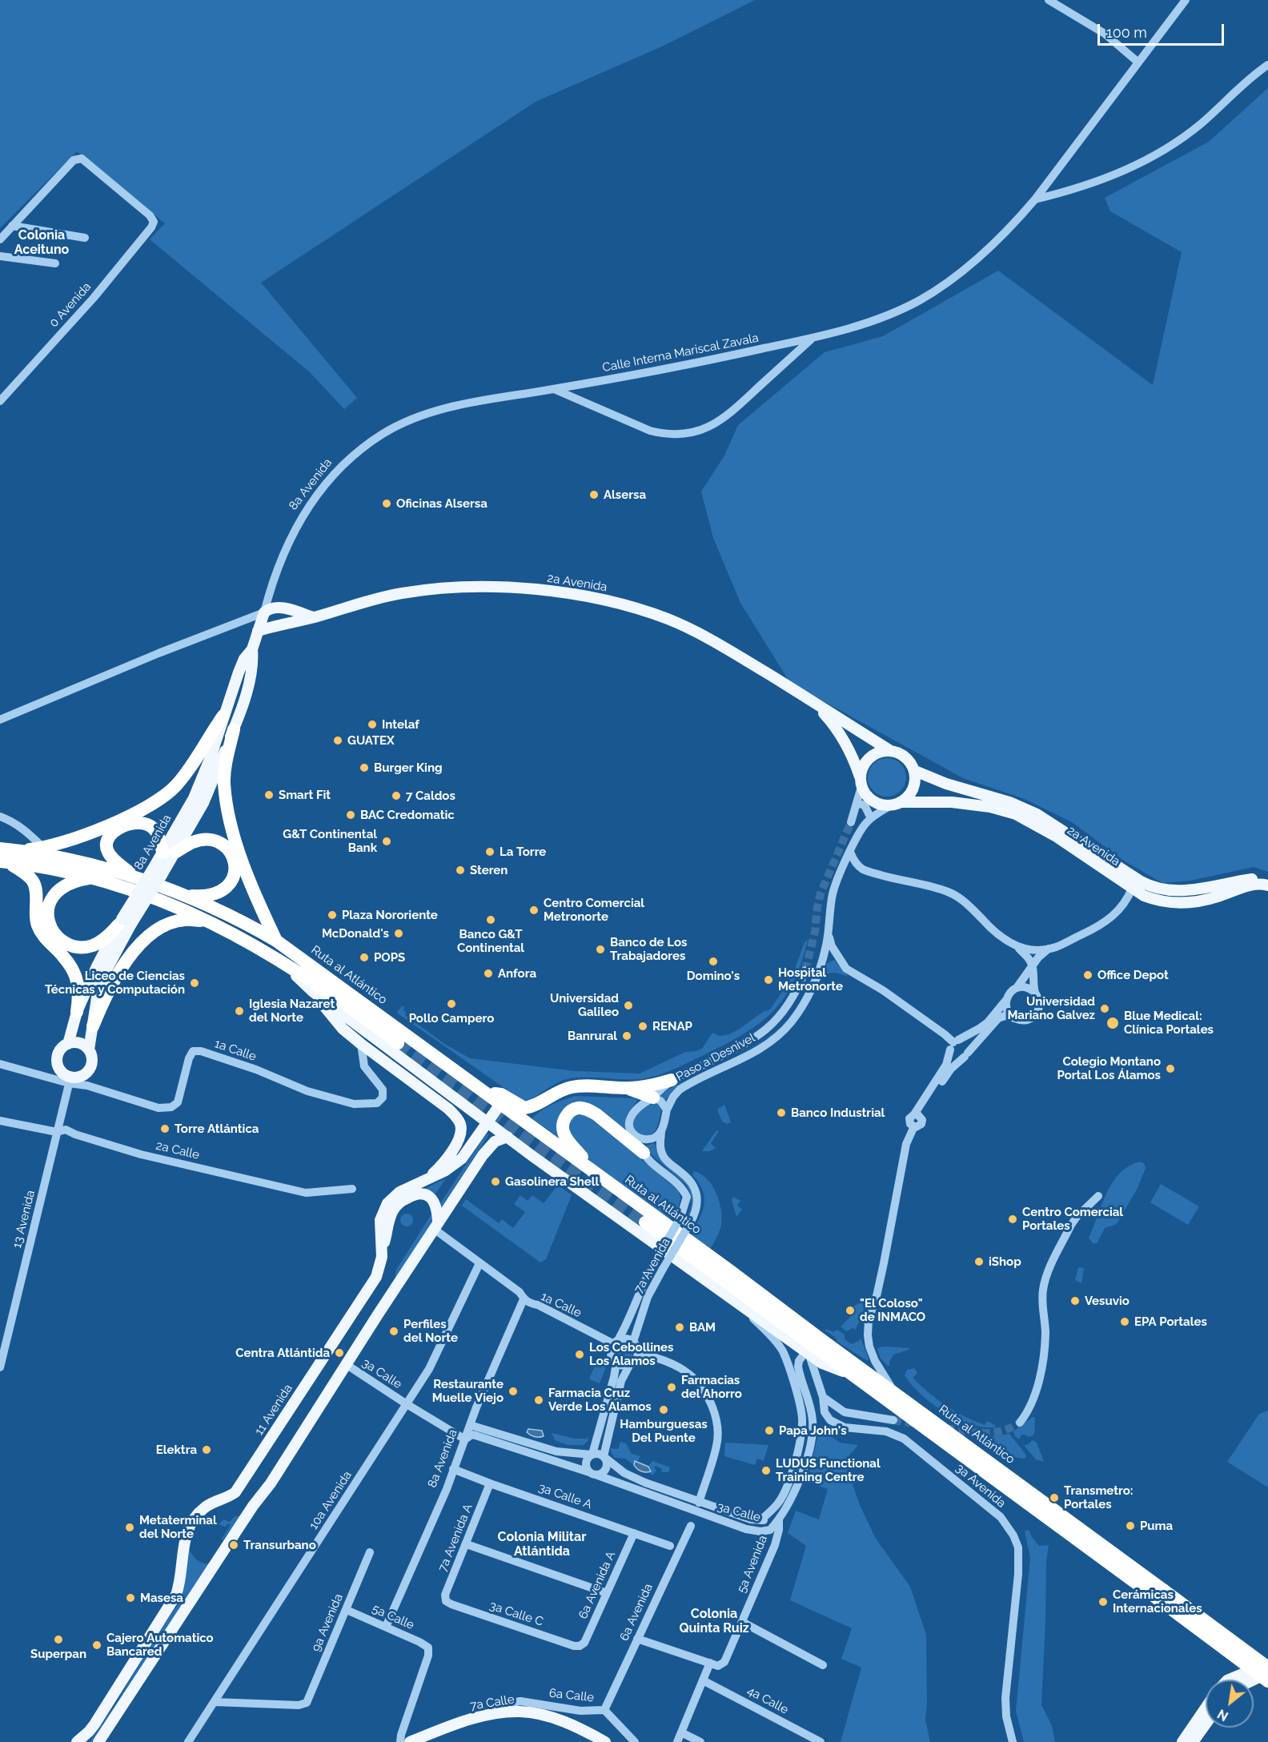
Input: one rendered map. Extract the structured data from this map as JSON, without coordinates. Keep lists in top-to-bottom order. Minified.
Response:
{"streets":{"highway":["Ruta al Atlántico"],"main road":["8a Avenida","2a Avenida","11 Avenida","7a Calle"],"street":["0 Avenida","Calle Interna Mariscal Zavala","1a Calle","Paso a Desnivel","2a Calle","13 Avenida","7a Avenida","3a Calle","3a Avenida","3a Calle A","10a Avenida","7a Avenida A","5a Avenida","6a Avenida A","6a Avenida","3a Calle C","5a Calle","9a Avenida","6a Calle","4a Calle"]},"crossings":[["Calle Interna Mariscal Zavala","8a Avenida"],["8a Avenida","2a Avenida"],["8a Avenida","1a Calle"],["8a Avenida","13 Avenida"],["8a Avenida","3a Calle"],["8a Avenida","3a Calle A"],["8a Avenida","5a Calle"],["2a Avenida","Paso a Desnivel"],["Ruta al Atlántico","11 Avenida"],["Ruta al Atlántico","3a Avenida"],["Ruta al Atlántico","5a Avenida"],["1a Calle","13 Avenida"],["1a Calle","7a Avenida"],["1a Calle","10a Avenida"],["Paso a Desnivel","7a Avenida"],["2a Calle","13 Avenida"],["3a Calle","10a Avenida"],["3a Calle","5a Avenida"],["3a Avenida","5a Avenida"],["3a Calle A","7a Avenida A"],["3a Calle A","6a Avenida A"],["10a Avenida","9a Avenida"],["7a Avenida A","3a Calle C"],["6a Avenida A","3a Calle C"],["6a Avenida","6a Calle"],["5a Calle","9a Avenida"],["6a Calle","7a Calle"]],"districts":["Colonia Aceituno","Colonia Militar Atlántida","Colonia Quinta Ruiz"],"places":["Alsersa","Oficinas Alsersa","Intelaf","GUATEX","Burger King","Smart Fit","7 Caldos","BAC Credomatic","G&T Continental Bank","La Torre","Steren","Centro Comercial Metronorte","Plaza Nororiente","Banco G&T Continental","McDonald's","Banco de Los Trabajadores","POPS","Domino's","Anfora","Office Depot","Hospital Metronorte","Liceo de Ciencias Técnicas y Computación","Pollo Campero","Universidad Galileo","Universidad Mariano Galvez","Iglesia Nazaret del Norte","Blue Medical: Clínica Portales","RENAP","Banrural","Colegio Montano Portal Los Álamos","Banco Industrial","Torre Atlántica","Gasolinera Shell","Centro Comercial Portales","iShop","Vesuvio","\"El Coloso\" de INMACO","EPA Portales","BAM","Perfiles del Norte","Centra Atlántida","Los Cebollines Los Alamos","Farmacias del Ahorro","Restaurante Muelle Viejo","Farmacia Cruz Verde Los Alamos","Hamburguesas Del Puente","Papa John's","Elektra","LUDUS Functional Training Centre","Transmetro: Portales","Puma","Metaterminal del Norte","Transurbano","Masesa","Cerámicas Internacionales","Superpan","Cajero Automatico Bancared"],"scale_bar":"100 m","north":"bottom left"}
